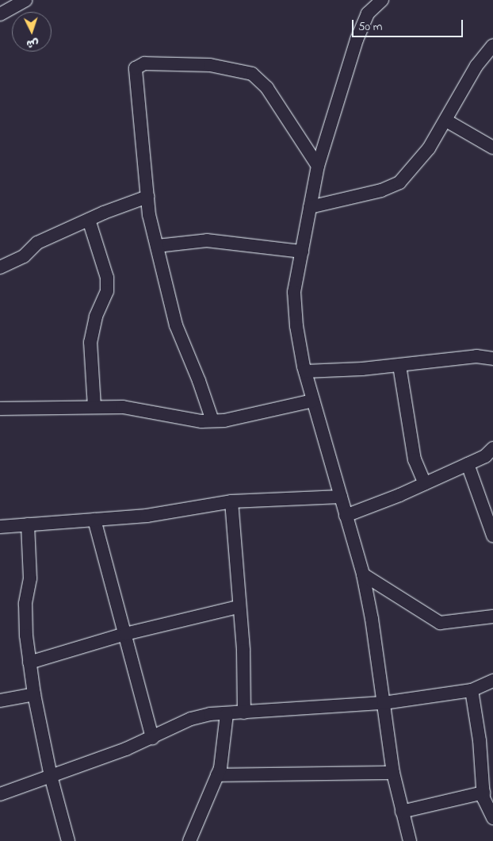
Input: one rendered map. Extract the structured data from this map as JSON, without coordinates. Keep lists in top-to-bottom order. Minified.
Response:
{"scale_bar":"50 m","north":"bottom"}
